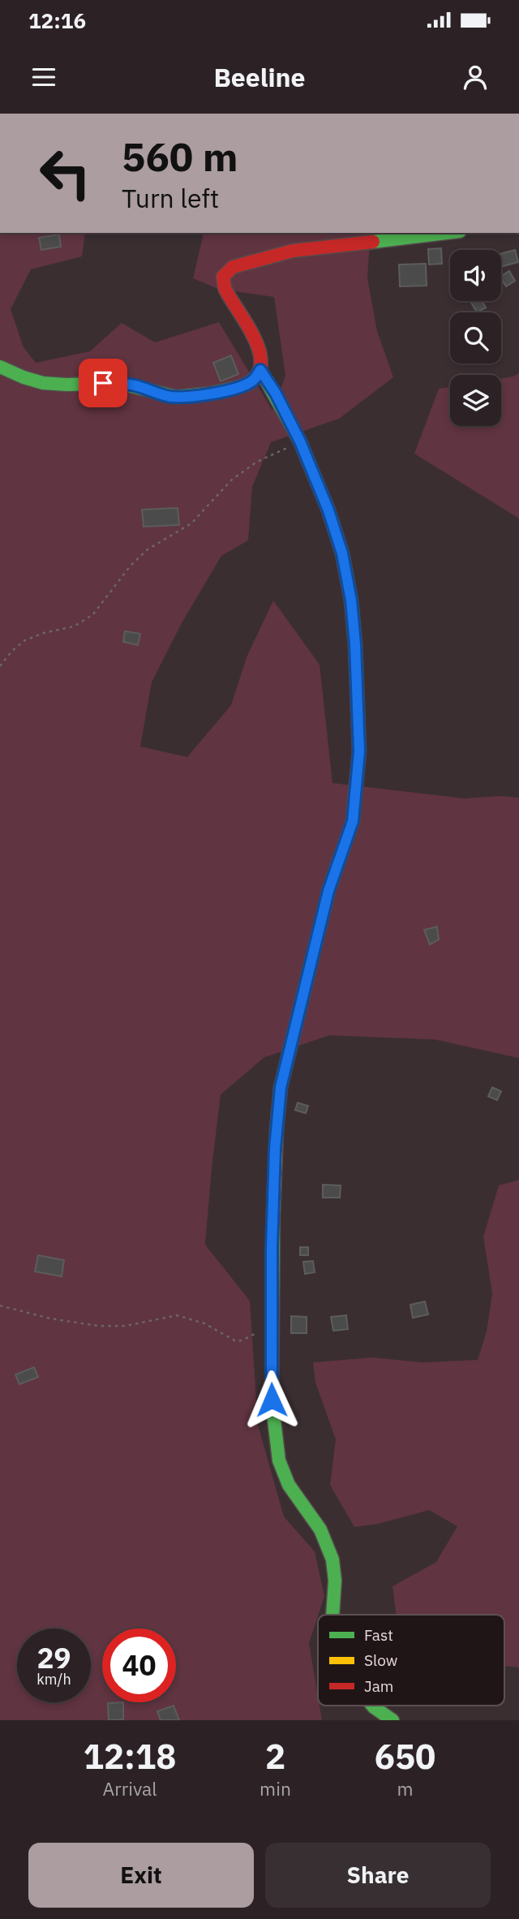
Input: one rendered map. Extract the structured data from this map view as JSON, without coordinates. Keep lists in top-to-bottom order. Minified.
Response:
{"legend":["Fast","Slow","Jam"],"page":{"status":"12:16","header":"Beeline","turn":["560 m","Turn left"],"speed":"29 km/h","limit":"40","eta":["12:18","Arrival","2","min","650","m"],"buttons":["Exit","Share"]}}
